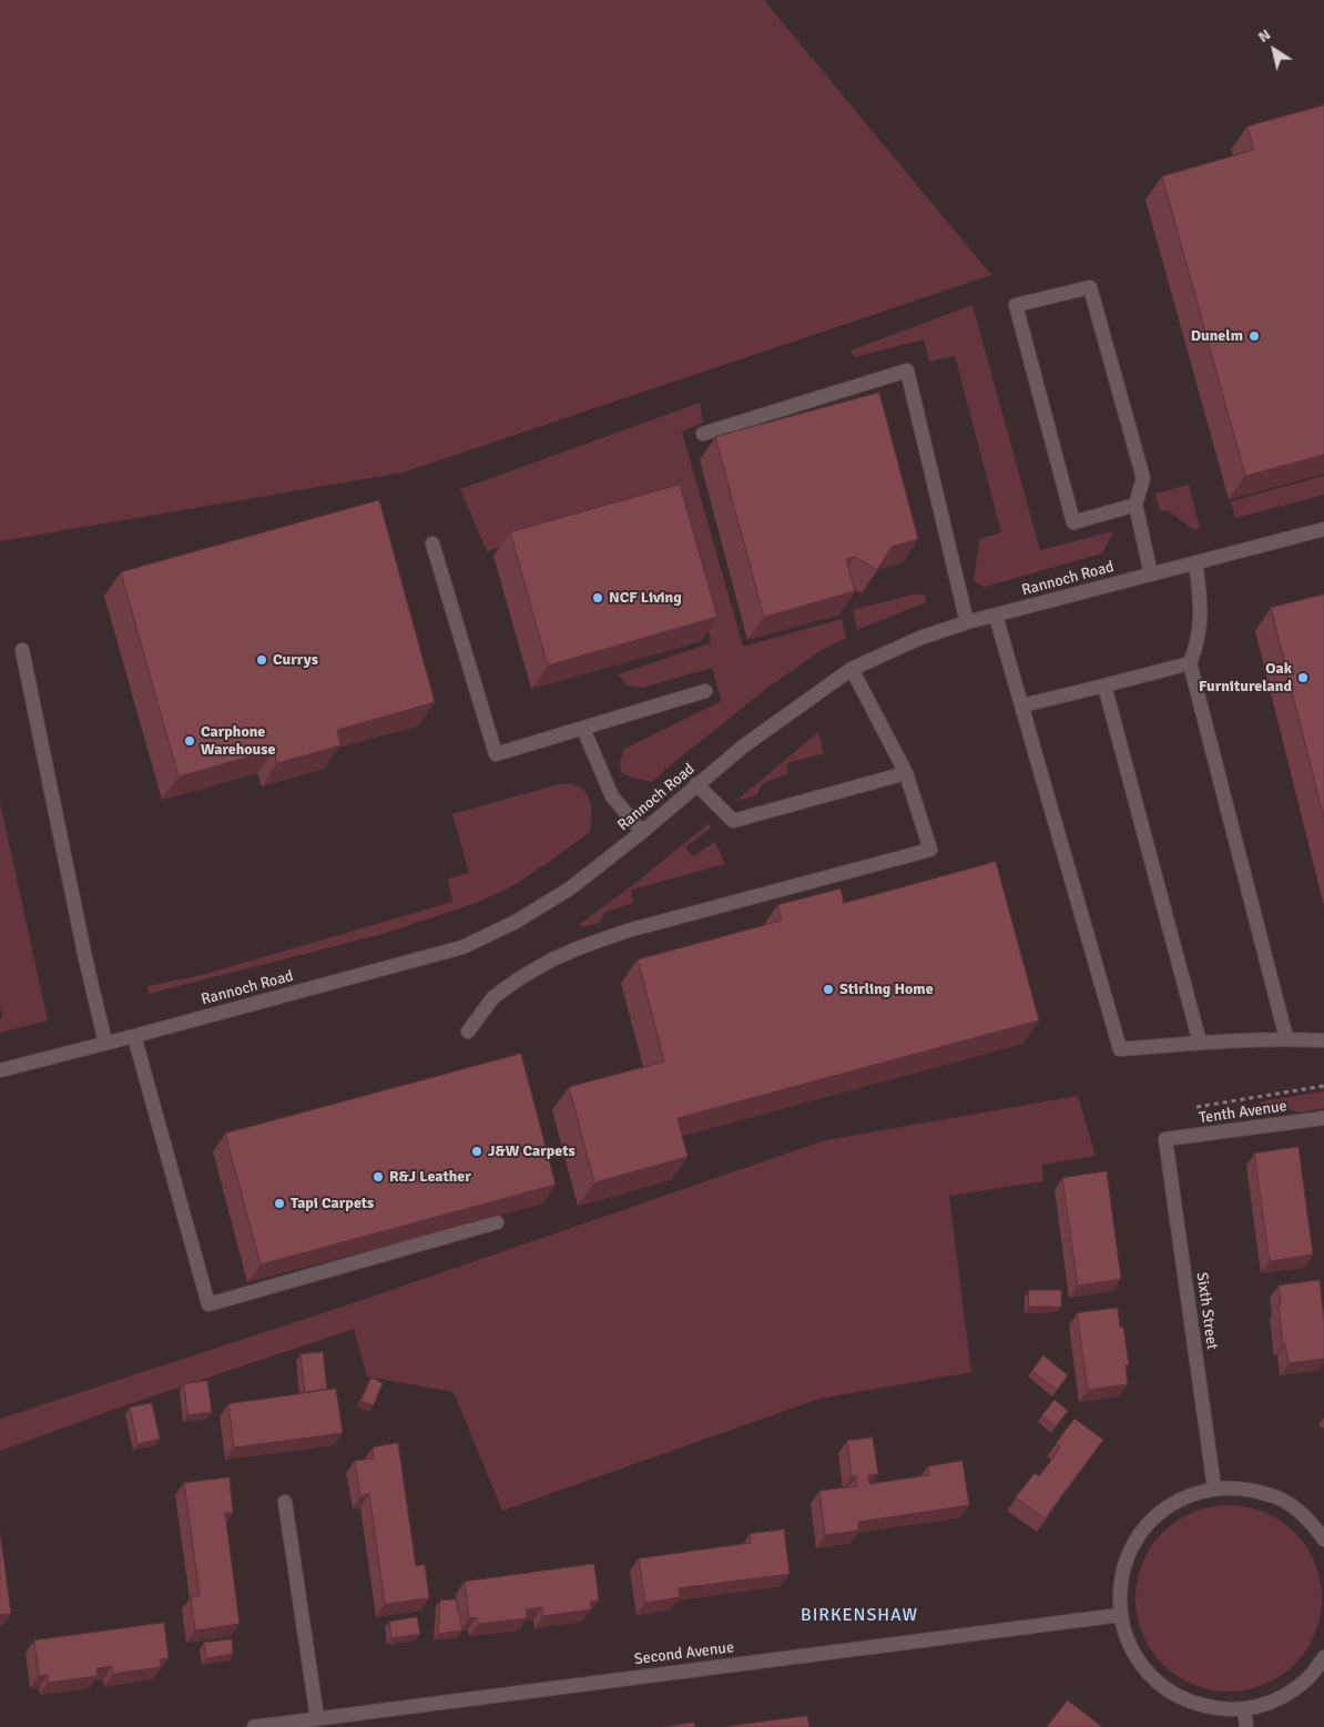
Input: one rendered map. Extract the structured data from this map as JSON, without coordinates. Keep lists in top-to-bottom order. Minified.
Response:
{"streets":{"street":["Rannoch Road","Tenth Avenue","Sixth Street","Second Avenue"]},"crossings":[["Tenth Avenue","Sixth Street"]],"districts":["BIRKENSHAW"],"places":["Dunelm","NCF Living","Currys","Oak Furnitureland","Carphone Warehouse","Stirling Home","J&W Carpets","R&J Leather","Tapi Carpets"],"north":"top left"}
